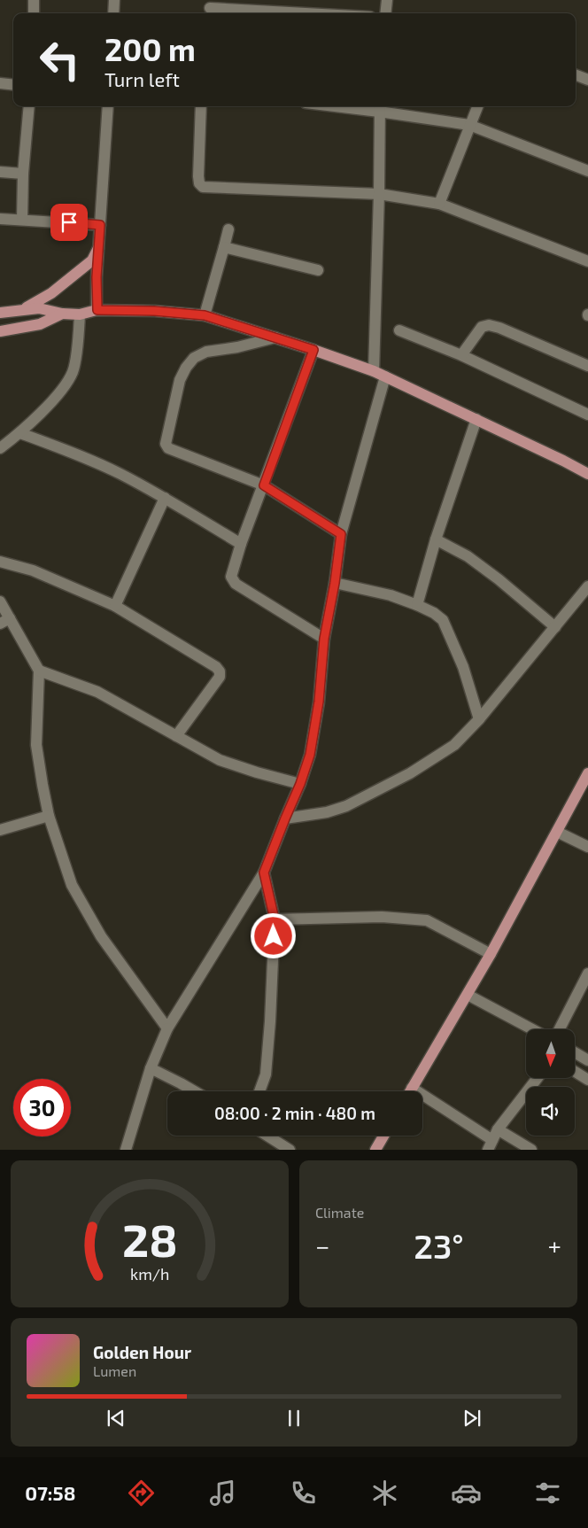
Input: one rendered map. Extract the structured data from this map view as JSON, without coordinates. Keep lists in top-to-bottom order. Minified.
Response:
{"north":"bottom","page":{"turn":["200 m","Turn left"],"limit":"30","trip":"08:00 · 2 min · 480 m","tile":"Climate","heat":["−","23°","+"],"song":["Golden Hour","Lumen"],"tabs":"07:58","gauge":["28","km/h"]}}
